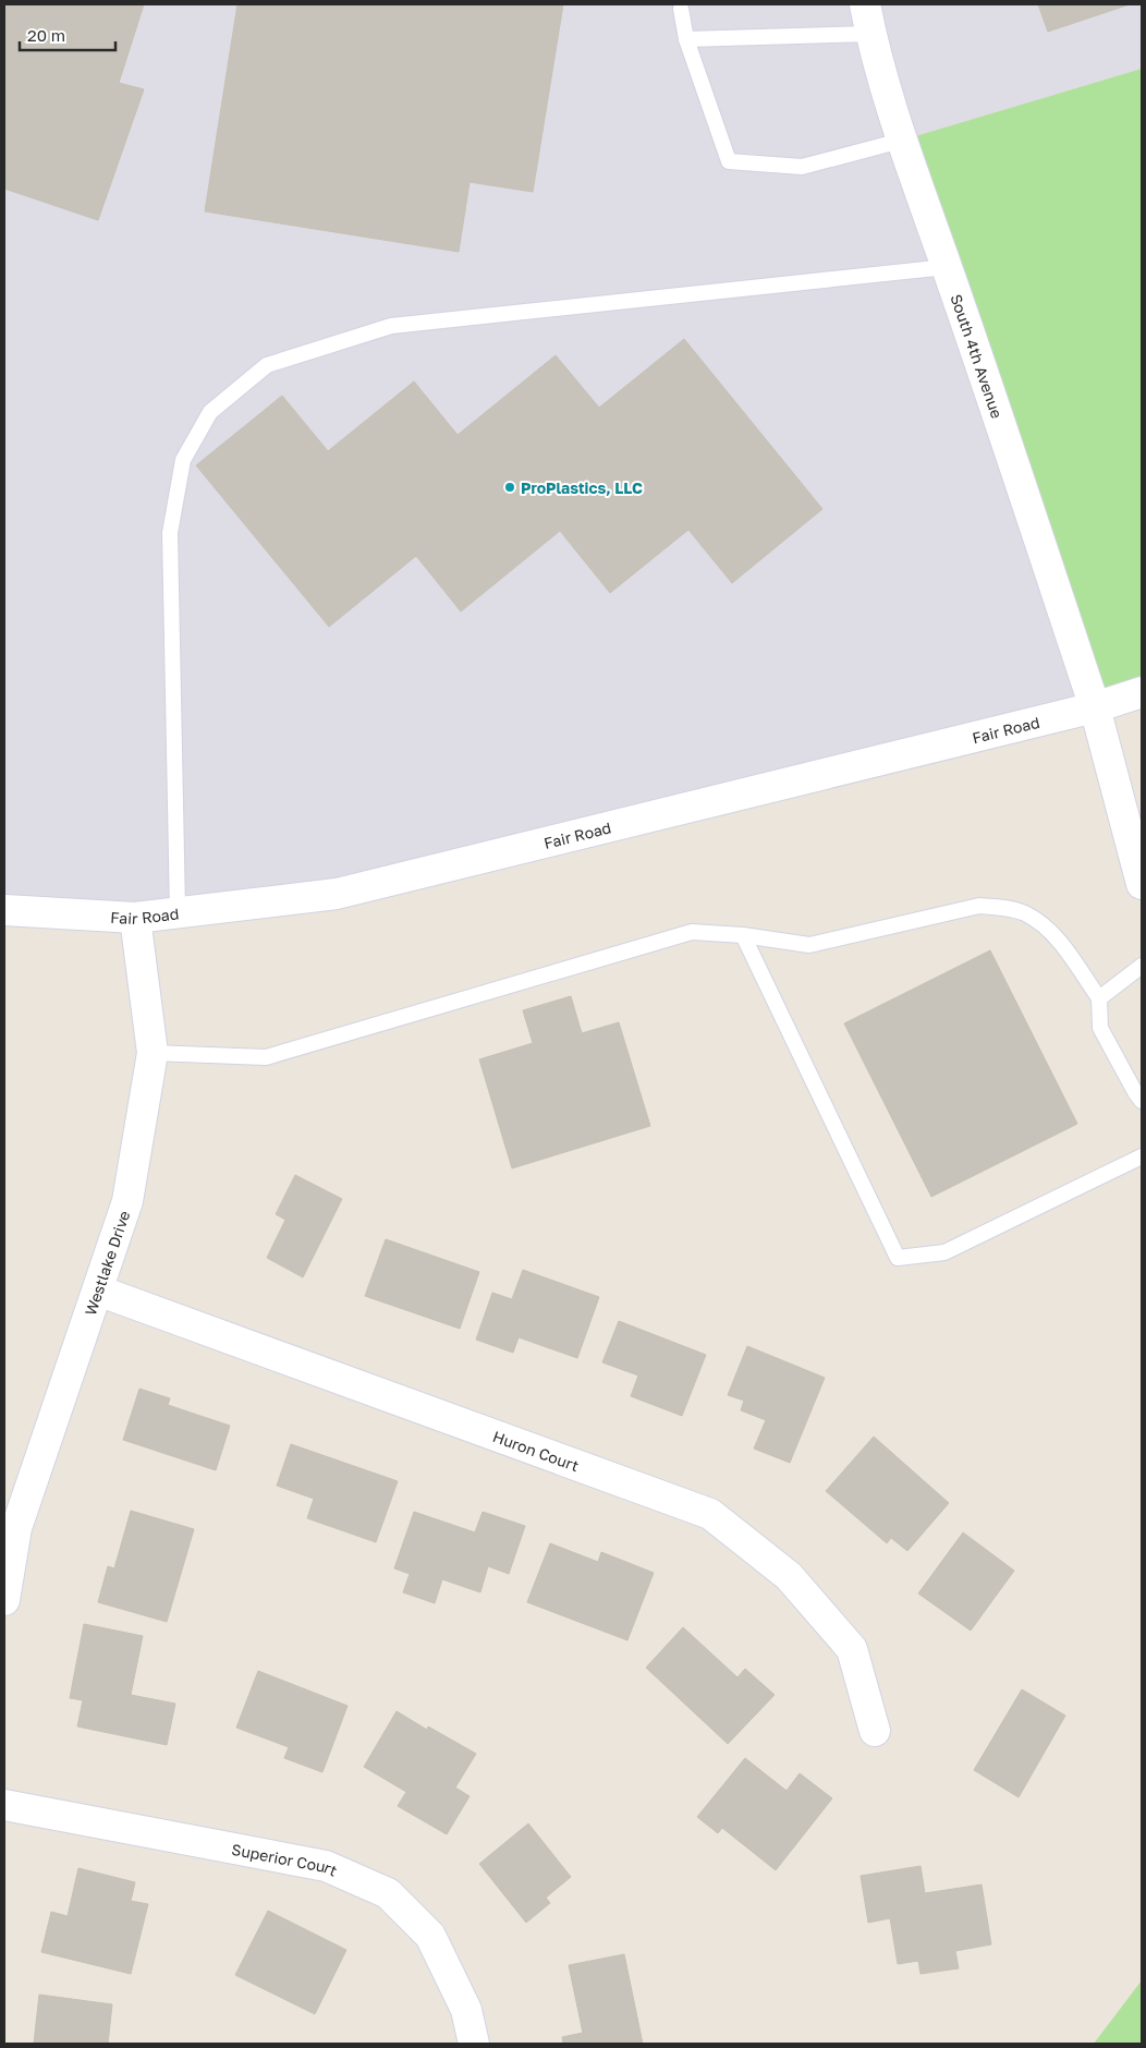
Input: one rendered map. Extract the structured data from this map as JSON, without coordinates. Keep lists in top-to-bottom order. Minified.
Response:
{"streets":{"street":["South 4th Avenue","Fair Road","Westlake Drive","Huron Court","Superior Court"]},"crossings":[["South 4th Avenue","Fair Road"],["Fair Road","Westlake Drive"],["Westlake Drive","Huron Court"]],"places":["ProPlastics, LLC"],"scale_bar":"20 m"}
